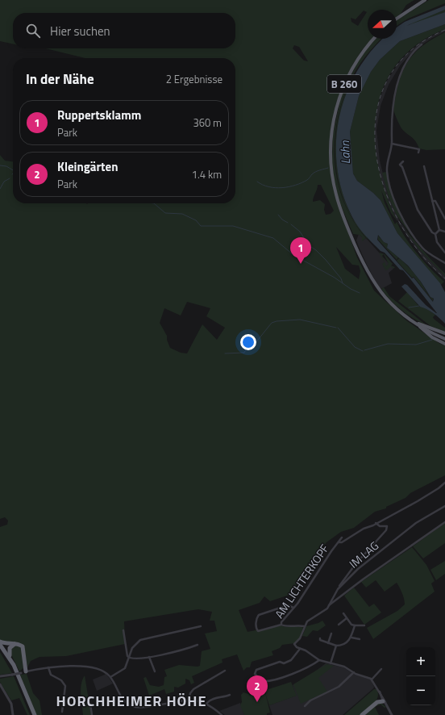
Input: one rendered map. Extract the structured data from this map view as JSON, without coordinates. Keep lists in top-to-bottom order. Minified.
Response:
{"streets":{"main road":["B 260"],"street":["IM LAG","AM LICHTERKOPF"]},"crossings":[["IM LAG","AM LICHTERKOPF"]],"districts":["HORCHHEIMER HÖHE"],"water":["Lahn"],"north":"left","page":{"search":"Hier suchen","heading":["In der Nähe","2 Ergebnisse"],"list":[{"mark":"1","name":"Ruppertsklamm","note":"Park","value":"360 m"},{"mark":"2","name":"Kleingärten","note":"Park","value":"1.4 km"}],"pins":["1","2"],"map_buttons":["+","−"]}}
